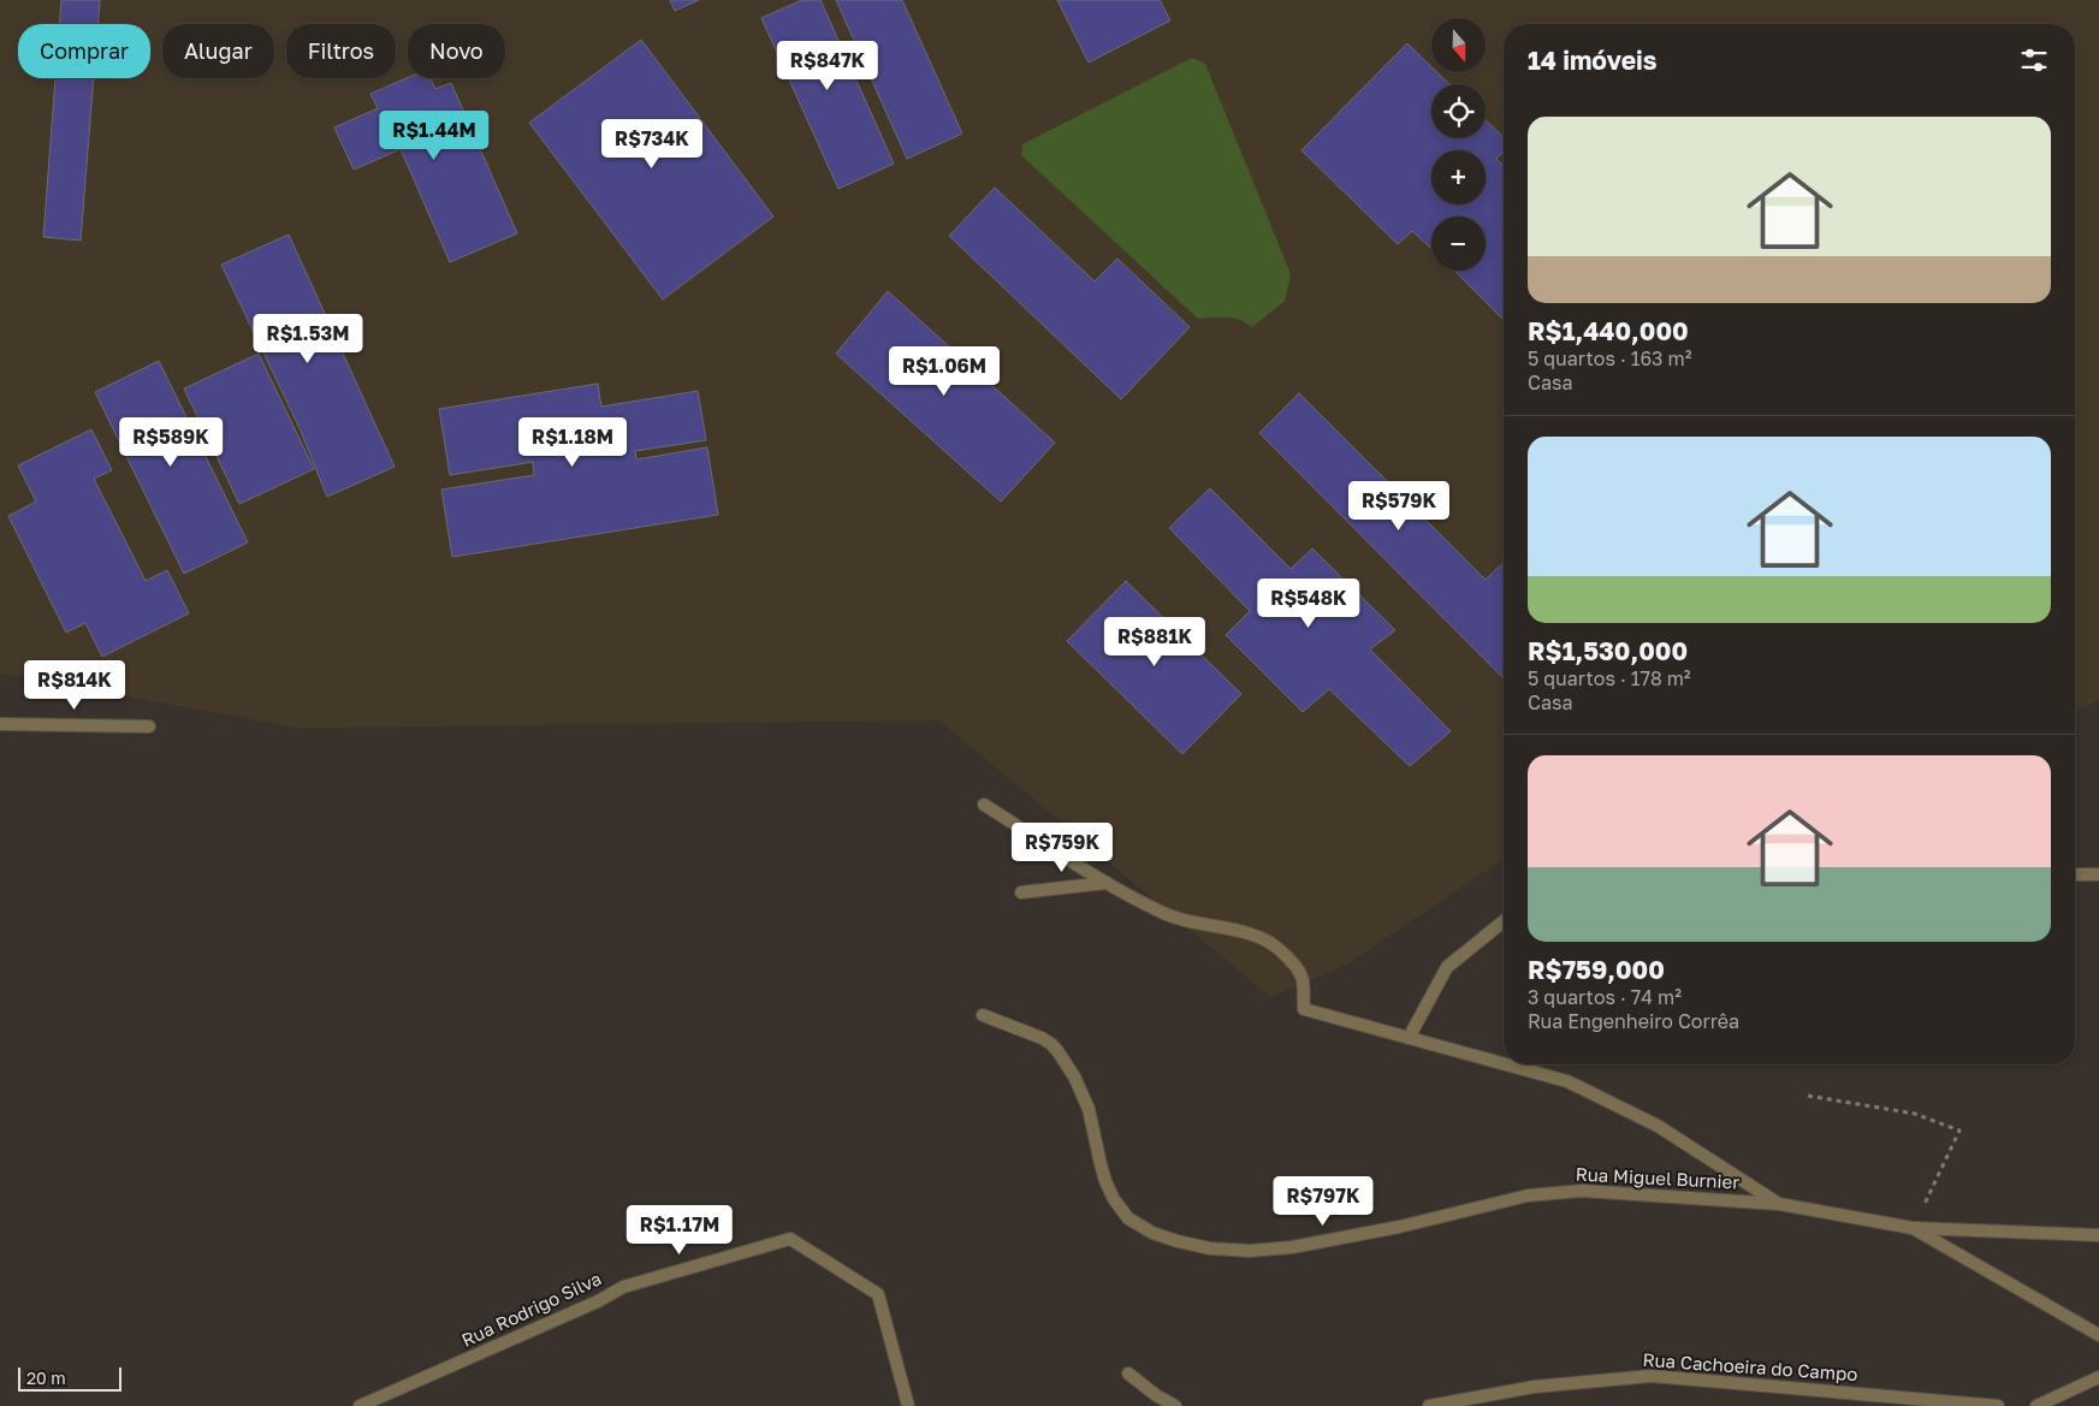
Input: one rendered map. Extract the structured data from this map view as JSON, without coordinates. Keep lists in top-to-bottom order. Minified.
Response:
{"streets":{"street":["Rua Miguel Burnier","Rua Rodrigo Silva","Rua Cachoeira do Campo"]},"scale_bar":"20 m","north":"bottom","page":{"map_buttons":["+","−"],"chip":["Comprar","Alugar","Filtros","Novo"],"heading":"14 imóveis","price":["R$847K","R$1.44M","R$734K","R$1.53M","R$1.06M","R$589K","R$1.18M","R$579K","R$548K","R$881K","R$814K","R$759K","R$797K","R$1.17M"],"list":[{"name":"R$1,440,000","note":"5 quartos · 163 m² · Casa"},{"name":"R$1,530,000","note":"5 quartos · 178 m² · Casa"},{"name":"R$759,000","note":"3 quartos · 74 m² · Rua Engenheiro Corrêa"}],"scale":"20 m"}}
